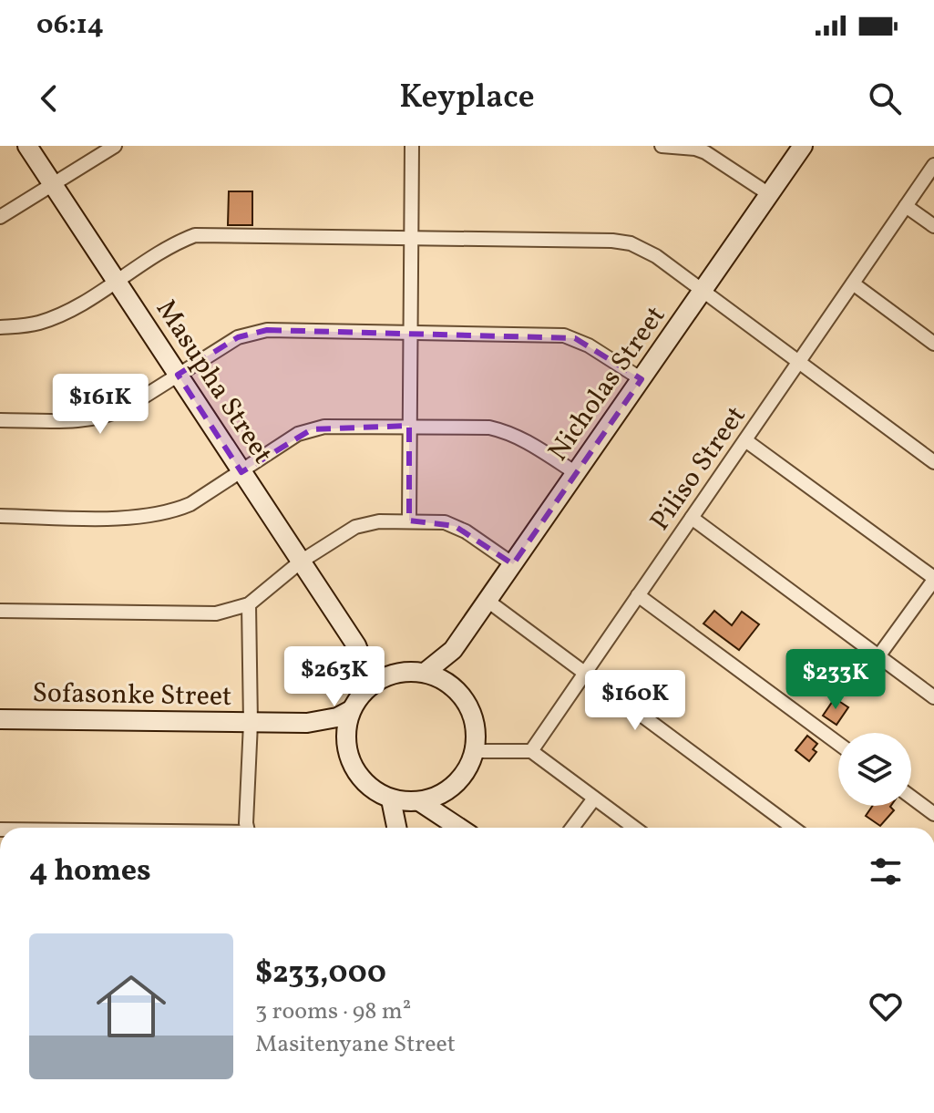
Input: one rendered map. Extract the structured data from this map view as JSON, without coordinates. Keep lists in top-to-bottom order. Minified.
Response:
{"streets":{"main road":["Masupha Street","Nicholas Street","Sofasonke Street"],"street":["Piliso Street"]},"crossings":[["Masupha Street","Nicholas Street"],["Masupha Street","Sofasonke Street"],["Nicholas Street","Sofasonke Street"]],"page":{"status":"06:14","header":"Keyplace","price":["$161K","$263K","$233K","$160K"],"heading":"4 homes","list":[{"name":"$233,000","note":"3 rooms · 98 m² · Masitenyane Street"}]}}
